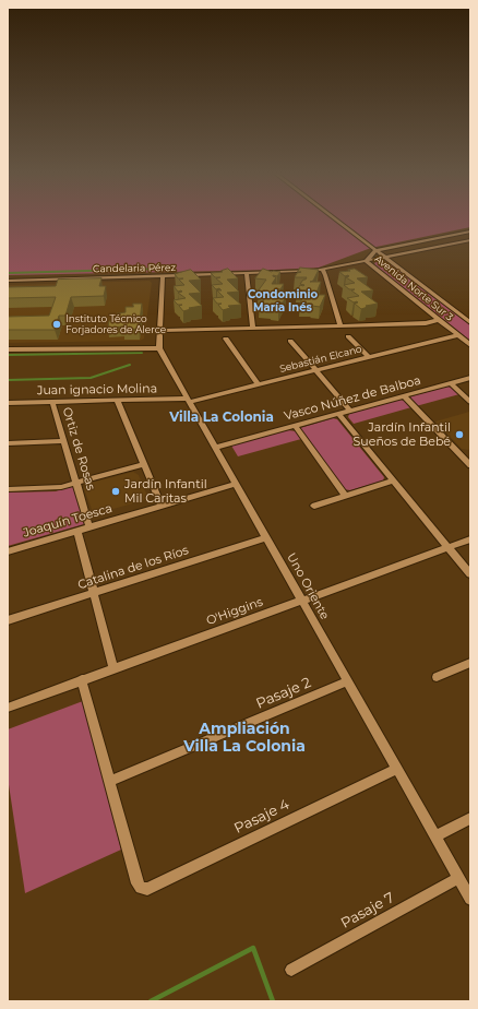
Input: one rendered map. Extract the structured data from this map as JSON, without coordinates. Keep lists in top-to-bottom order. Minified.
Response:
{"streets":{"street":["Candelaria Pérez","Avenida Norte Sur 3","Sebastián Elcano","Juan ignacio Molina","Vasco Núñez de Balboa","Ortiz de Rosas","Joaquín Toesca","Catalina de los Ríos","Uno Oriente","O'Higgins","Pasaje 2","Pasaje 4","Pasaje 7"]},"crossings":[["Candelaria Pérez","Avenida Norte Sur 3"],["Candelaria Pérez","Uno Oriente"],["Avenida Norte Sur 3","Sebastián Elcano"],["Sebastián Elcano","Juan ignacio Molina"],["Sebastián Elcano","Uno Oriente"],["Juan ignacio Molina","Ortiz de Rosas"],["Juan ignacio Molina","Uno Oriente"],["Vasco Núñez de Balboa","Uno Oriente"],["Ortiz de Rosas","Joaquín Toesca"],["Joaquín Toesca","Uno Oriente"],["Catalina de los Ríos","Uno Oriente"],["Uno Oriente","O'Higgins"],["Uno Oriente","Pasaje 2"],["Uno Oriente","Pasaje 4"],["Uno Oriente","Pasaje 7"],["Pasaje 2","Pasaje 4"]],"districts":["Condominio María Inés","Villa La Colonia","Ampliación Villa La Colonia"],"places":["Instituto Técnico Forjadores de Alerce","Jardín Infantil Sueños de Bebé","Jardín Infantil Mil Caritas"]}
